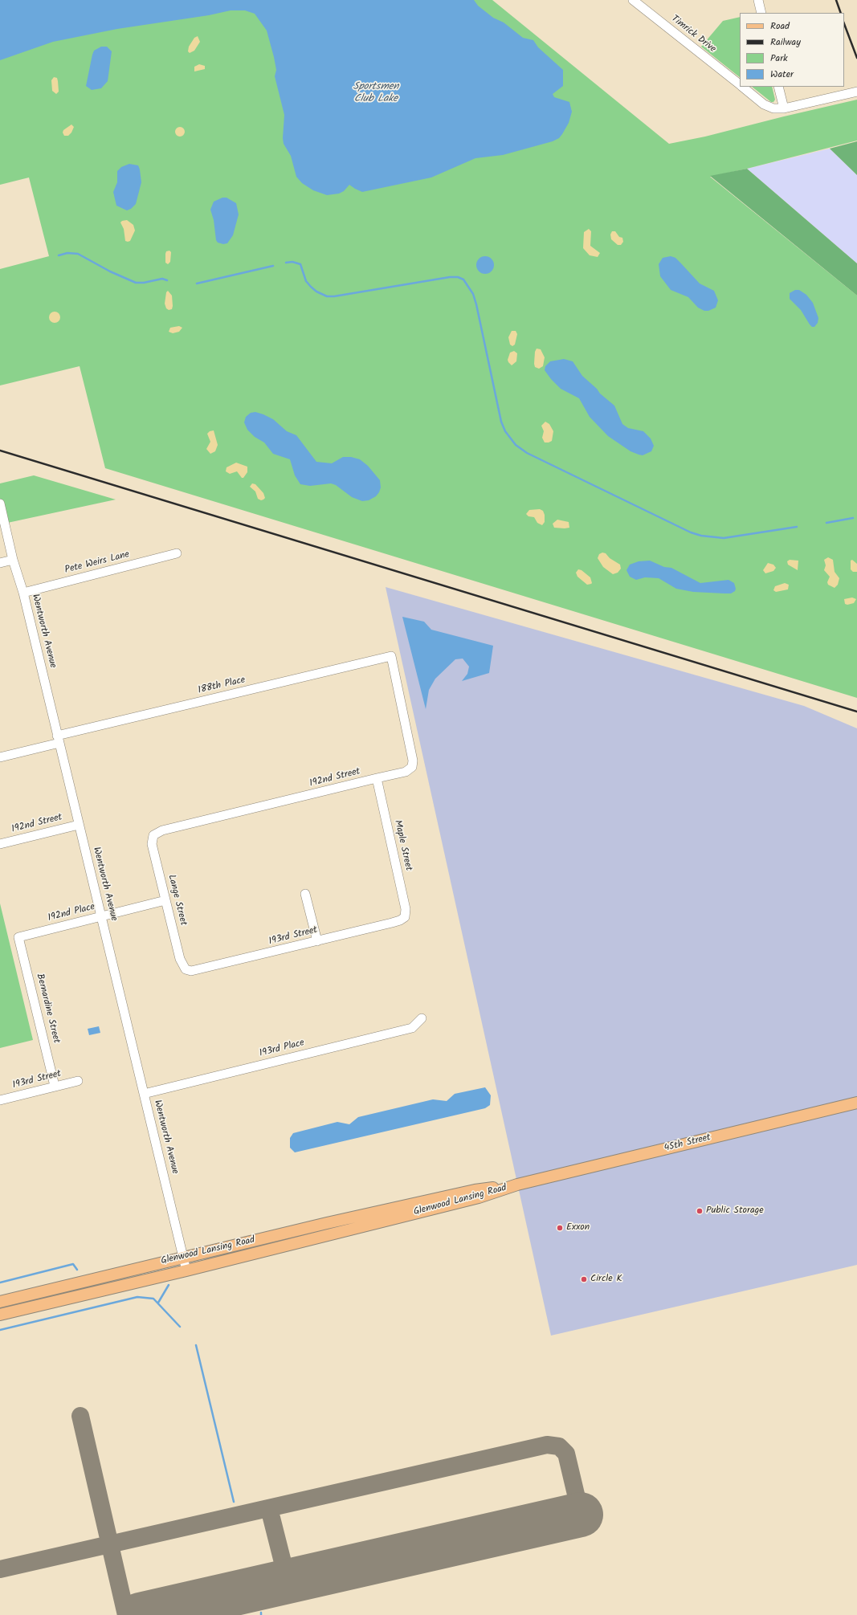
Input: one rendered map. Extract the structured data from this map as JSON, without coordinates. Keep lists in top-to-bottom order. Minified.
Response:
{"streets":{"main road":["45th Street","Glenwood Lansing Road"],"street":["Timrick Drive","Pete Weirs Lane","Wentworth Avenue","188th Place","192nd Street","Maple Street","Lange Street","192nd Place","193rd Street","Bernardine Street","193rd Place"]},"crossings":[["Pete Weirs Lane","Wentworth Avenue"],["Wentworth Avenue","188th Place"],["Wentworth Avenue","192nd Street"],["Wentworth Avenue","192nd Place"],["Wentworth Avenue","193rd Place"],["Wentworth Avenue","Glenwood Lansing Road"],["188th Place","192nd Street"],["192nd Street","Maple Street"],["192nd Street","Lange Street"],["Maple Street","193rd Street"],["Lange Street","192nd Place"],["Lange Street","193rd Street"],["192nd Place","Bernardine Street"],["193rd Street","Bernardine Street"],["45th Street","Glenwood Lansing Road"]],"water":["Sportsmen Club Lake"],"places":["Public Storage","Exxon","Circle K"],"legend":["Road","Railway","Park","Water"]}
